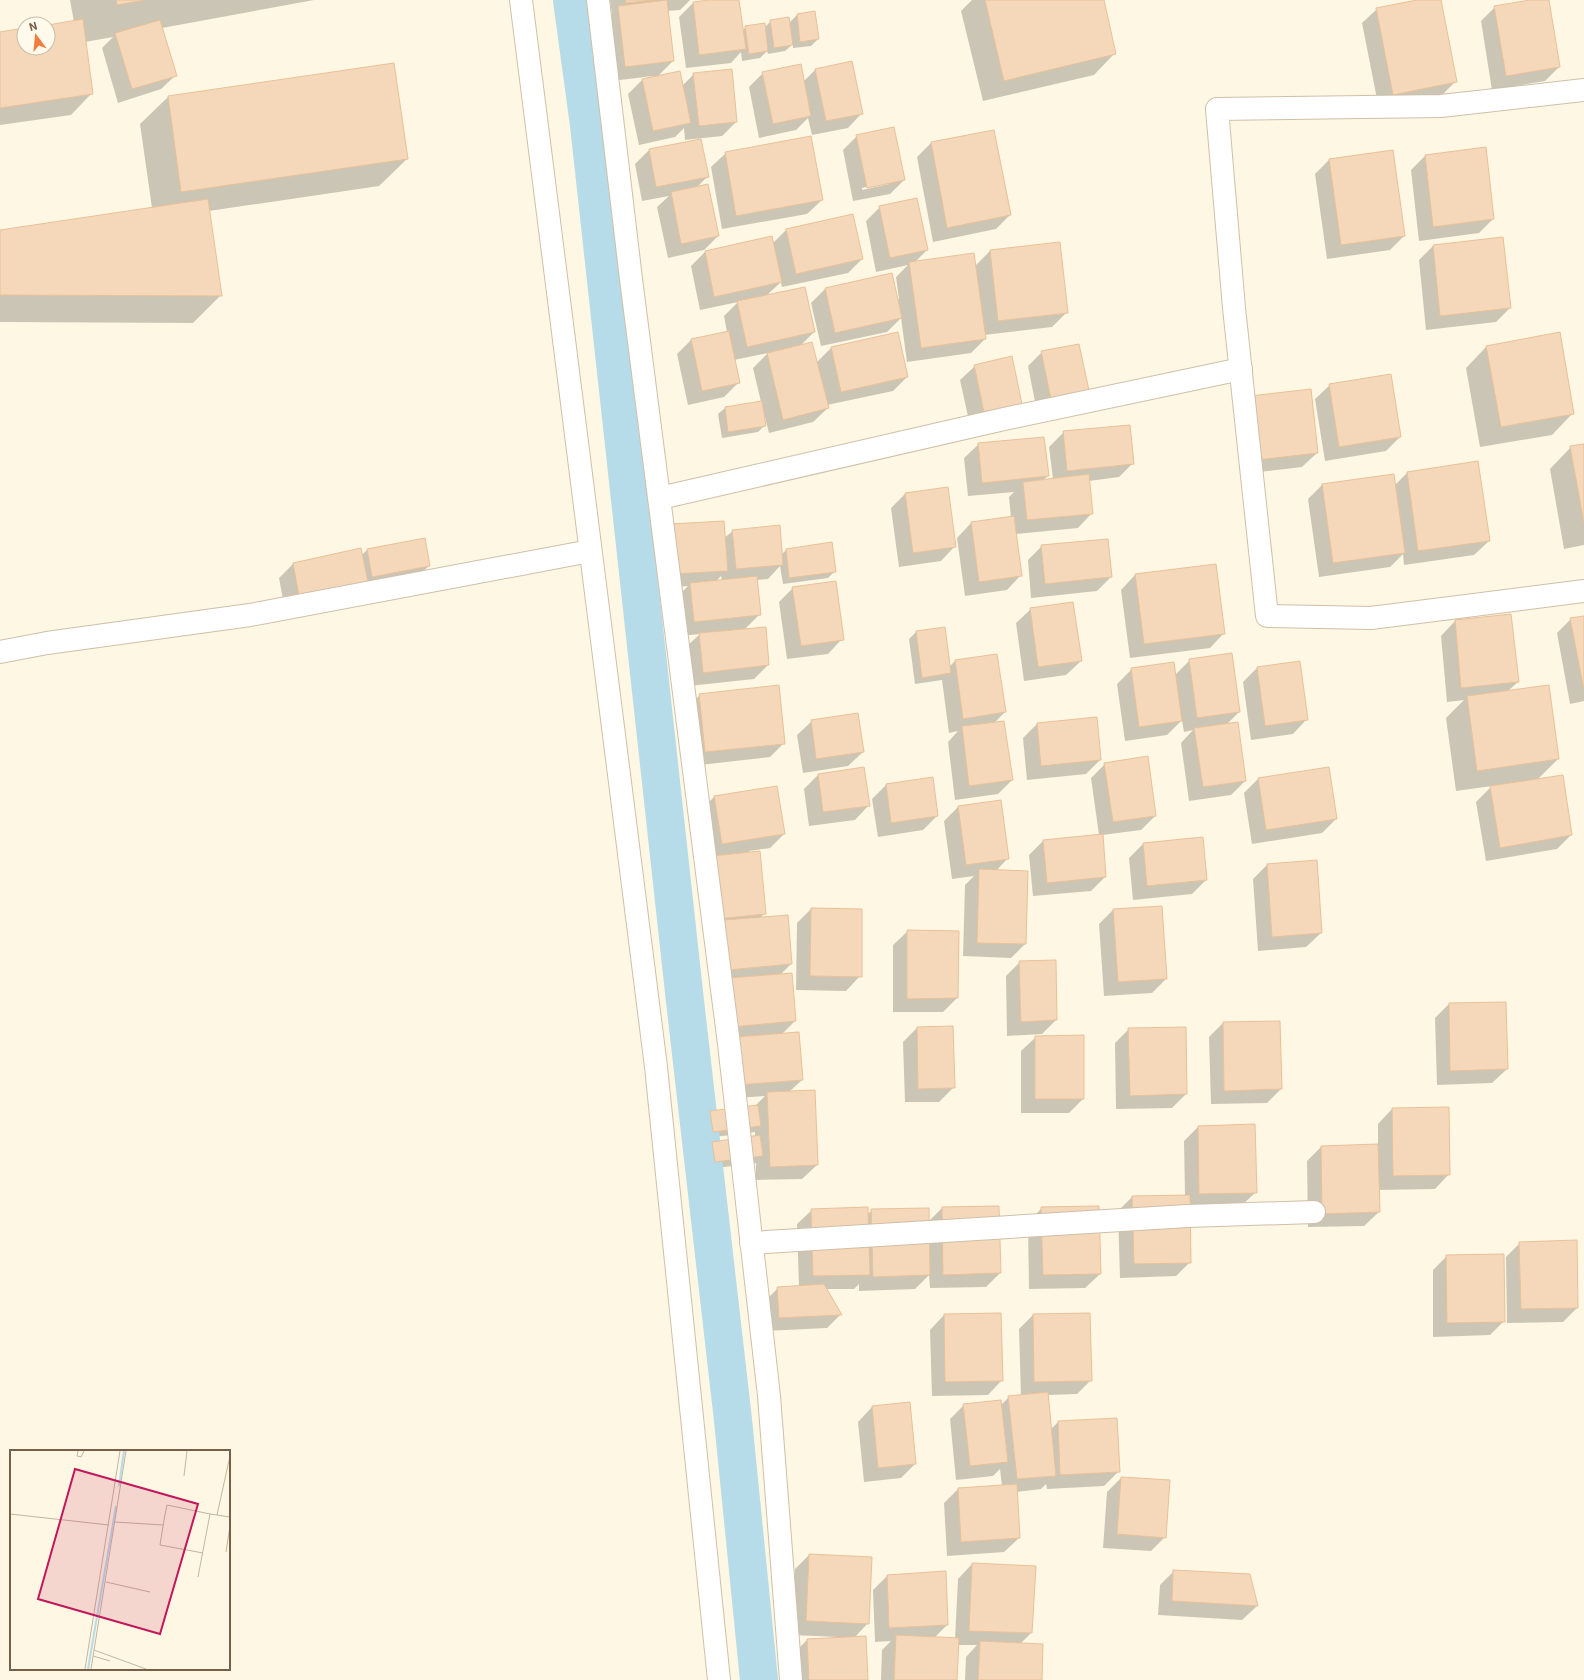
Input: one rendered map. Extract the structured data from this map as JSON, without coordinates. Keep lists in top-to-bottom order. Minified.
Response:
{"north":"top"}
